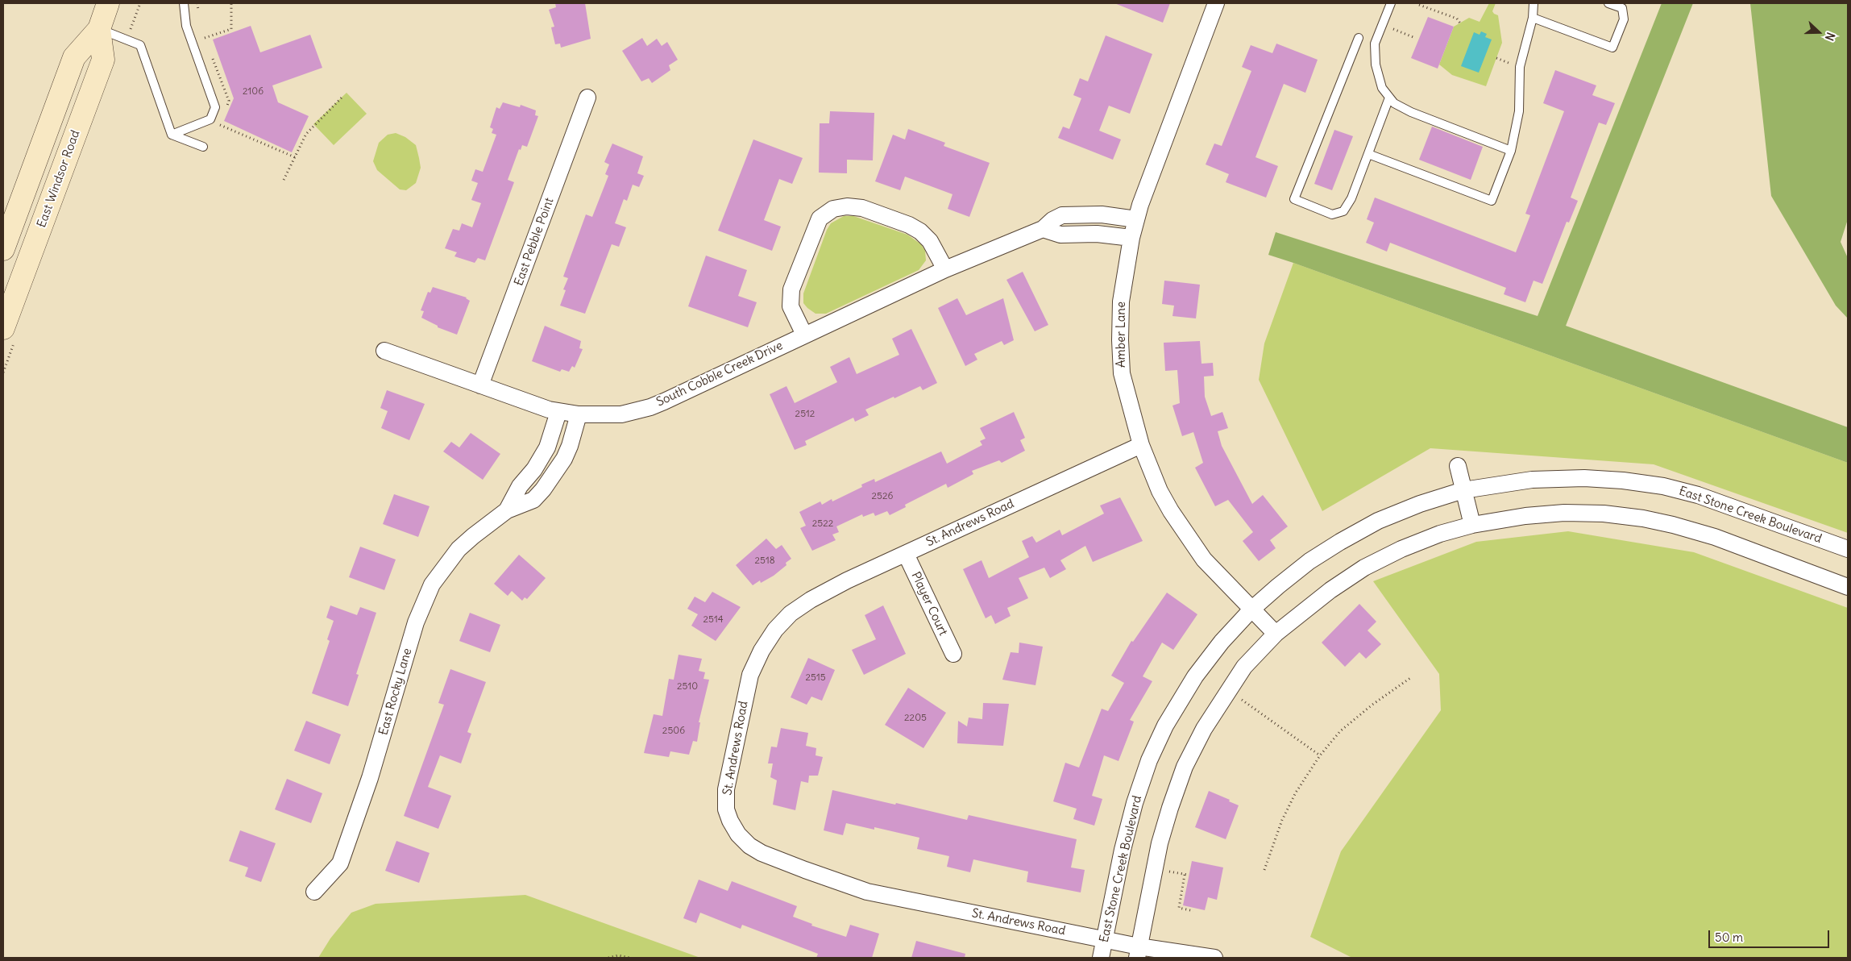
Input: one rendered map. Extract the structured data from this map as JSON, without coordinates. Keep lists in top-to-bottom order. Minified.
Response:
{"streets":{"main road":["East Windsor Road"],"street":["East Pebble Point","Amber Lane","South Cobble Creek Drive","East Stone Creek Boulevard","St. Andrews Road","Player Court","East Rocky Lane"]},"crossings":[["East Pebble Point","South Cobble Creek Drive"],["Amber Lane","South Cobble Creek Drive"],["Amber Lane","East Stone Creek Boulevard"],["Amber Lane","St. Andrews Road"],["South Cobble Creek Drive","East Rocky Lane"],["East Stone Creek Boulevard","St. Andrews Road"],["St. Andrews Road","Player Court"]],"house_numbers":["2106","2512","2526","2522","2518","2514","2515","2510","2205","2506"],"scale_bar":"50 m","north":"right"}
